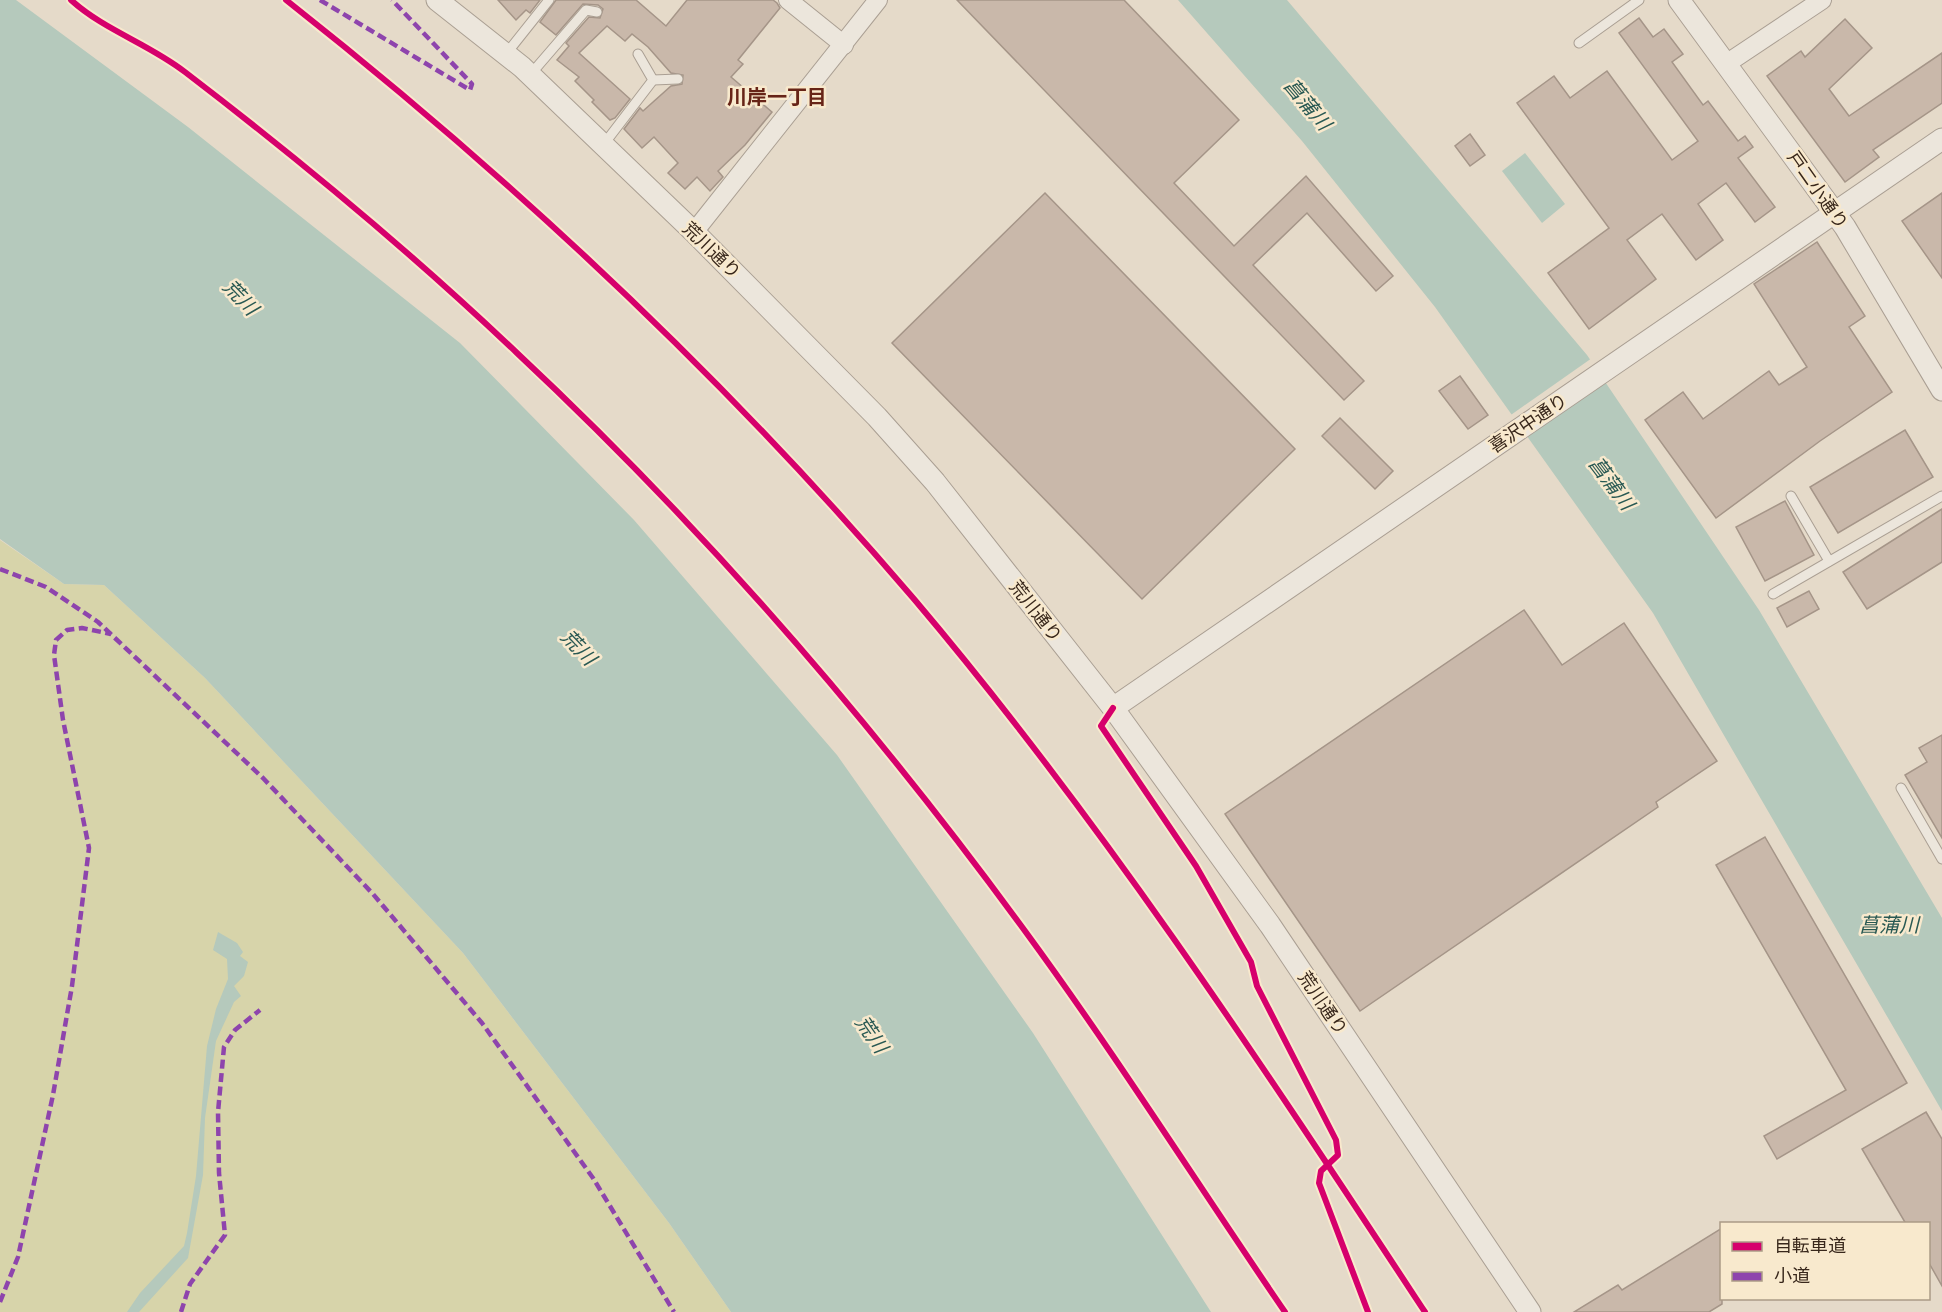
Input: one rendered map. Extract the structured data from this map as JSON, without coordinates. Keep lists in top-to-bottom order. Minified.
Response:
{"streets":{"street":["戸二小通り","荒川通り","喜沢中通り"]},"crossings":[["戸二小通り","喜沢中通り"],["荒川通り","喜沢中通り"]],"districts":["川岸一丁目"],"water":["菖蒲川","荒川"],"legend":["自転車道","小道"]}
